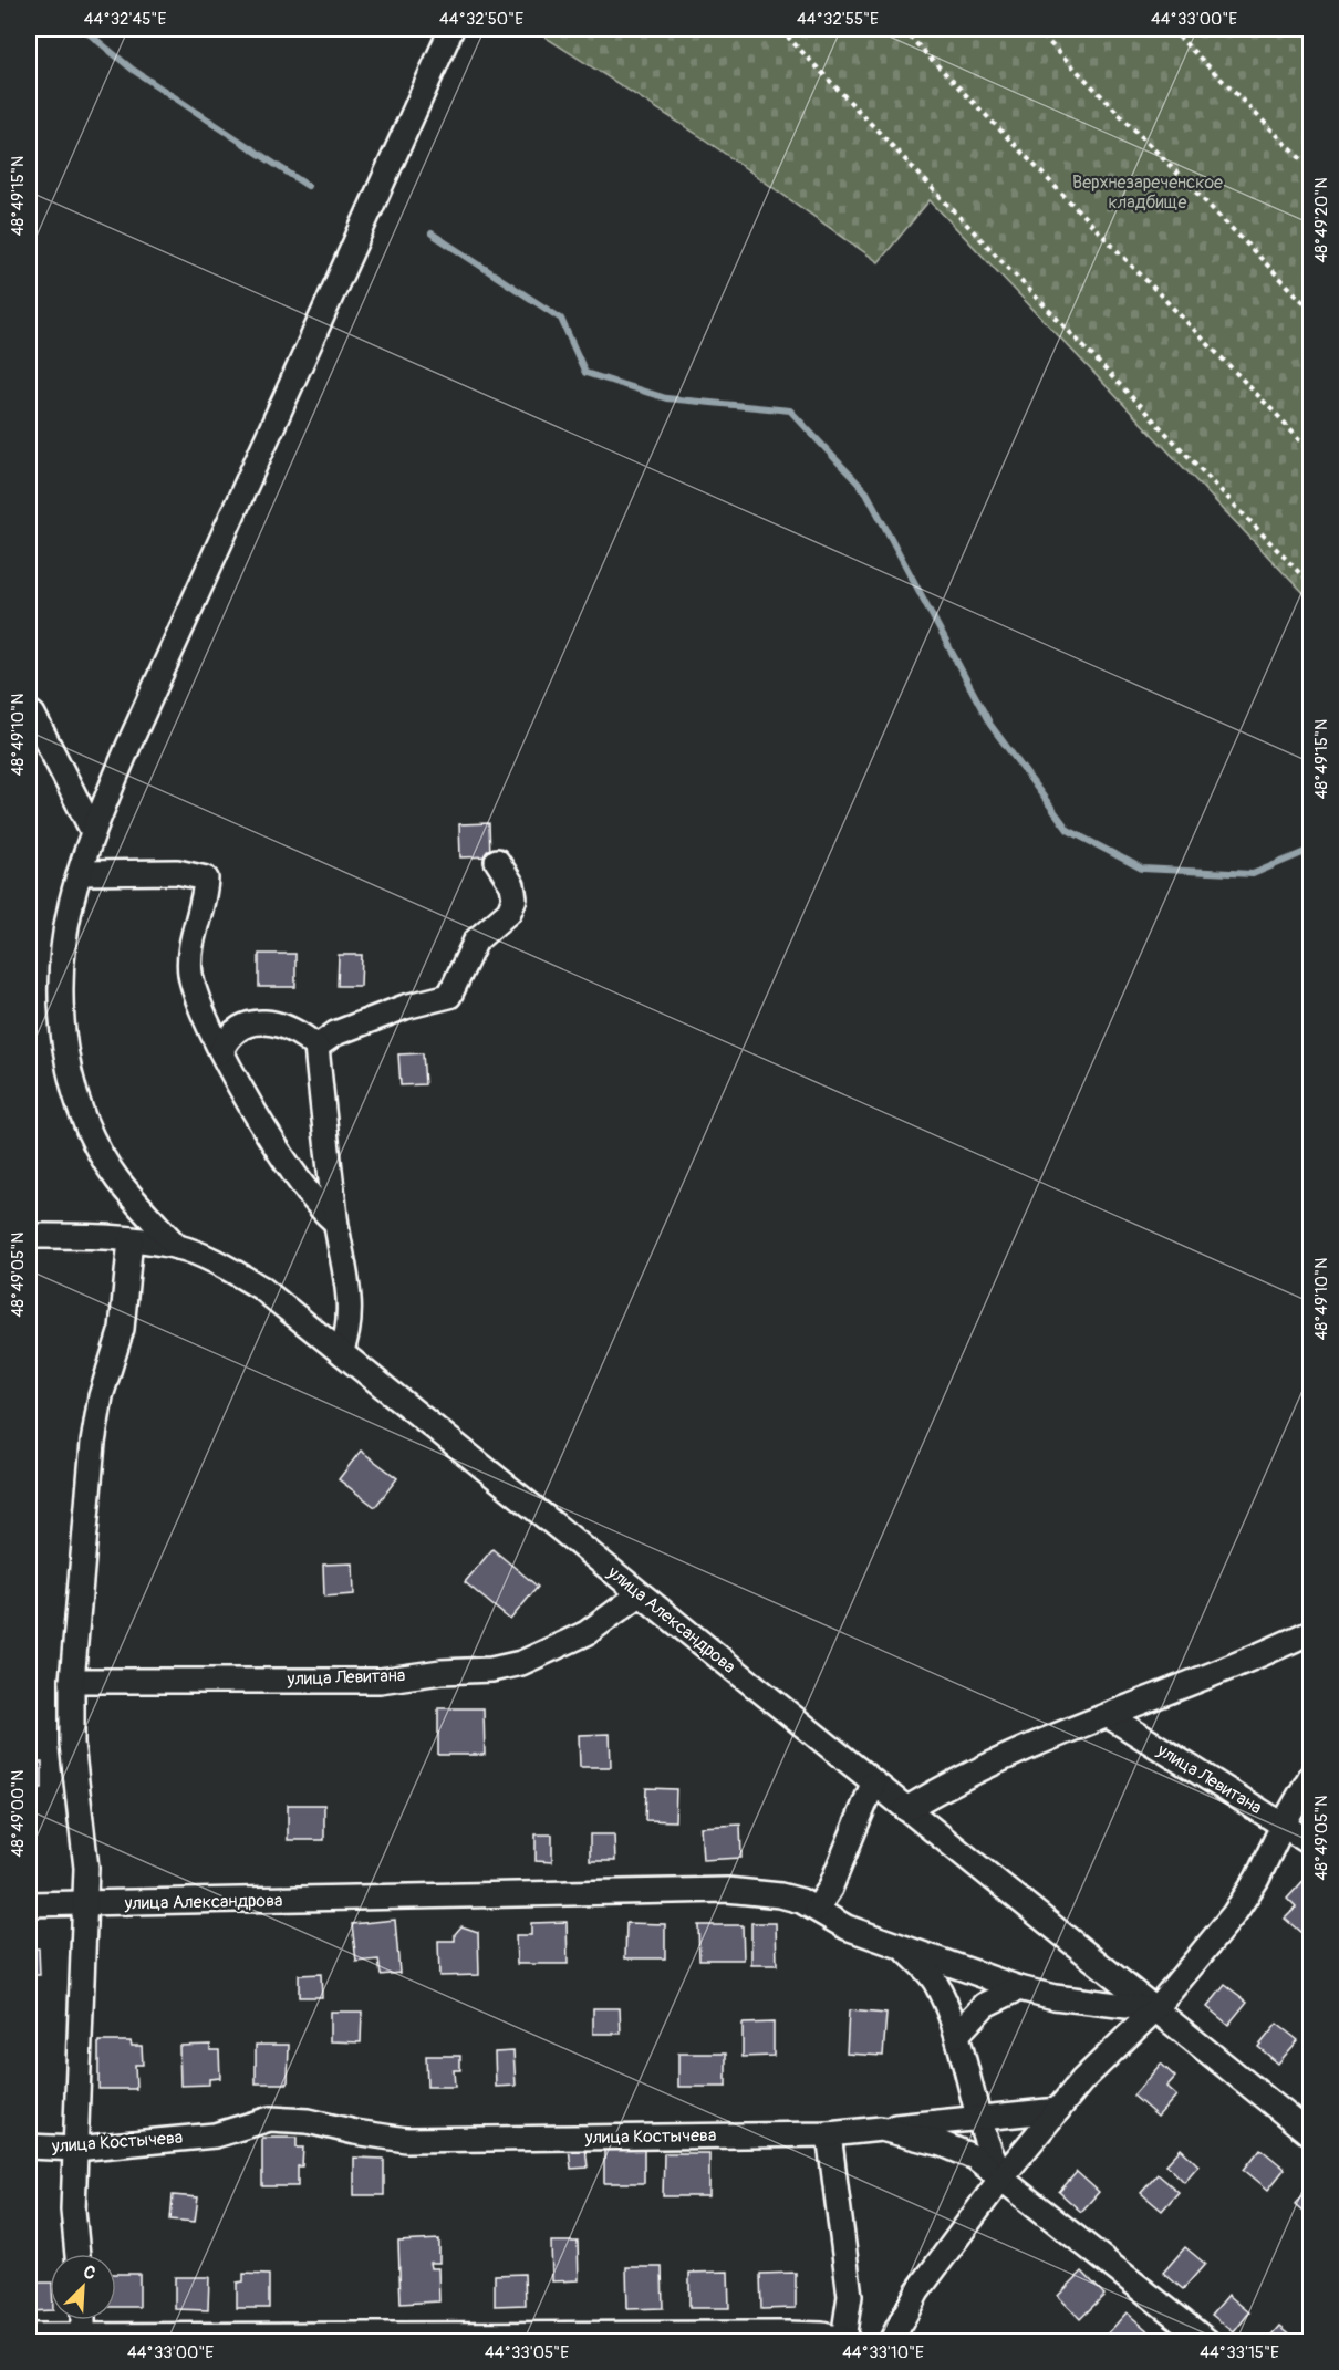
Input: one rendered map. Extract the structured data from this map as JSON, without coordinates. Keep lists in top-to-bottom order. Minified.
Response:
{"streets":{"street":["улица Александрова","улица Левитана","улица Костычева"]},"crossings":[["улица Александрова","улица Левитана"]],"parks":["Верхнезареченское кладбище"],"north":"top right","coordinates":["44°32'45\"E","44°32'50\"E","44°32'55\"E","44°33'00\"E","48°49'15\"N","48°49'20\"N","48°49'10\"N","48°49'05\"N","48°49'00\"N","44°33'05\"E","44°33'10\"E","44°33'15\"E"]}
